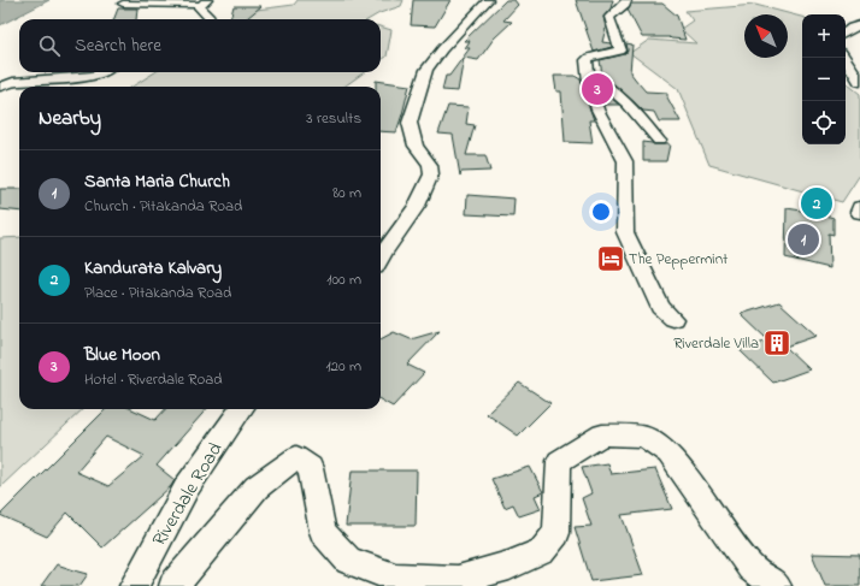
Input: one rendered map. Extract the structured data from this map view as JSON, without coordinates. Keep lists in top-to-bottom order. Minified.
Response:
{"streets":{"street":["Riverdale Road"]},"places":{"hotel":["The Peppermint"],"building":["Riverdale Villa"]},"north":"top left","page":{"map_buttons":["+","−"],"search":"Search here","pins":["3","2","1"],"heading":["Nearby","3 results"],"list":[{"mark":"1","name":"Santa Maria Church","note":"Church · Pitakanda Road","value":"80 m"},{"mark":"2","name":"Kandurata Kalvary","note":"Place · Pitakanda Road","value":"100 m"},{"mark":"3","name":"Blue Moon","note":"Hotel · Riverdale Road","value":"120 m"}]}}
